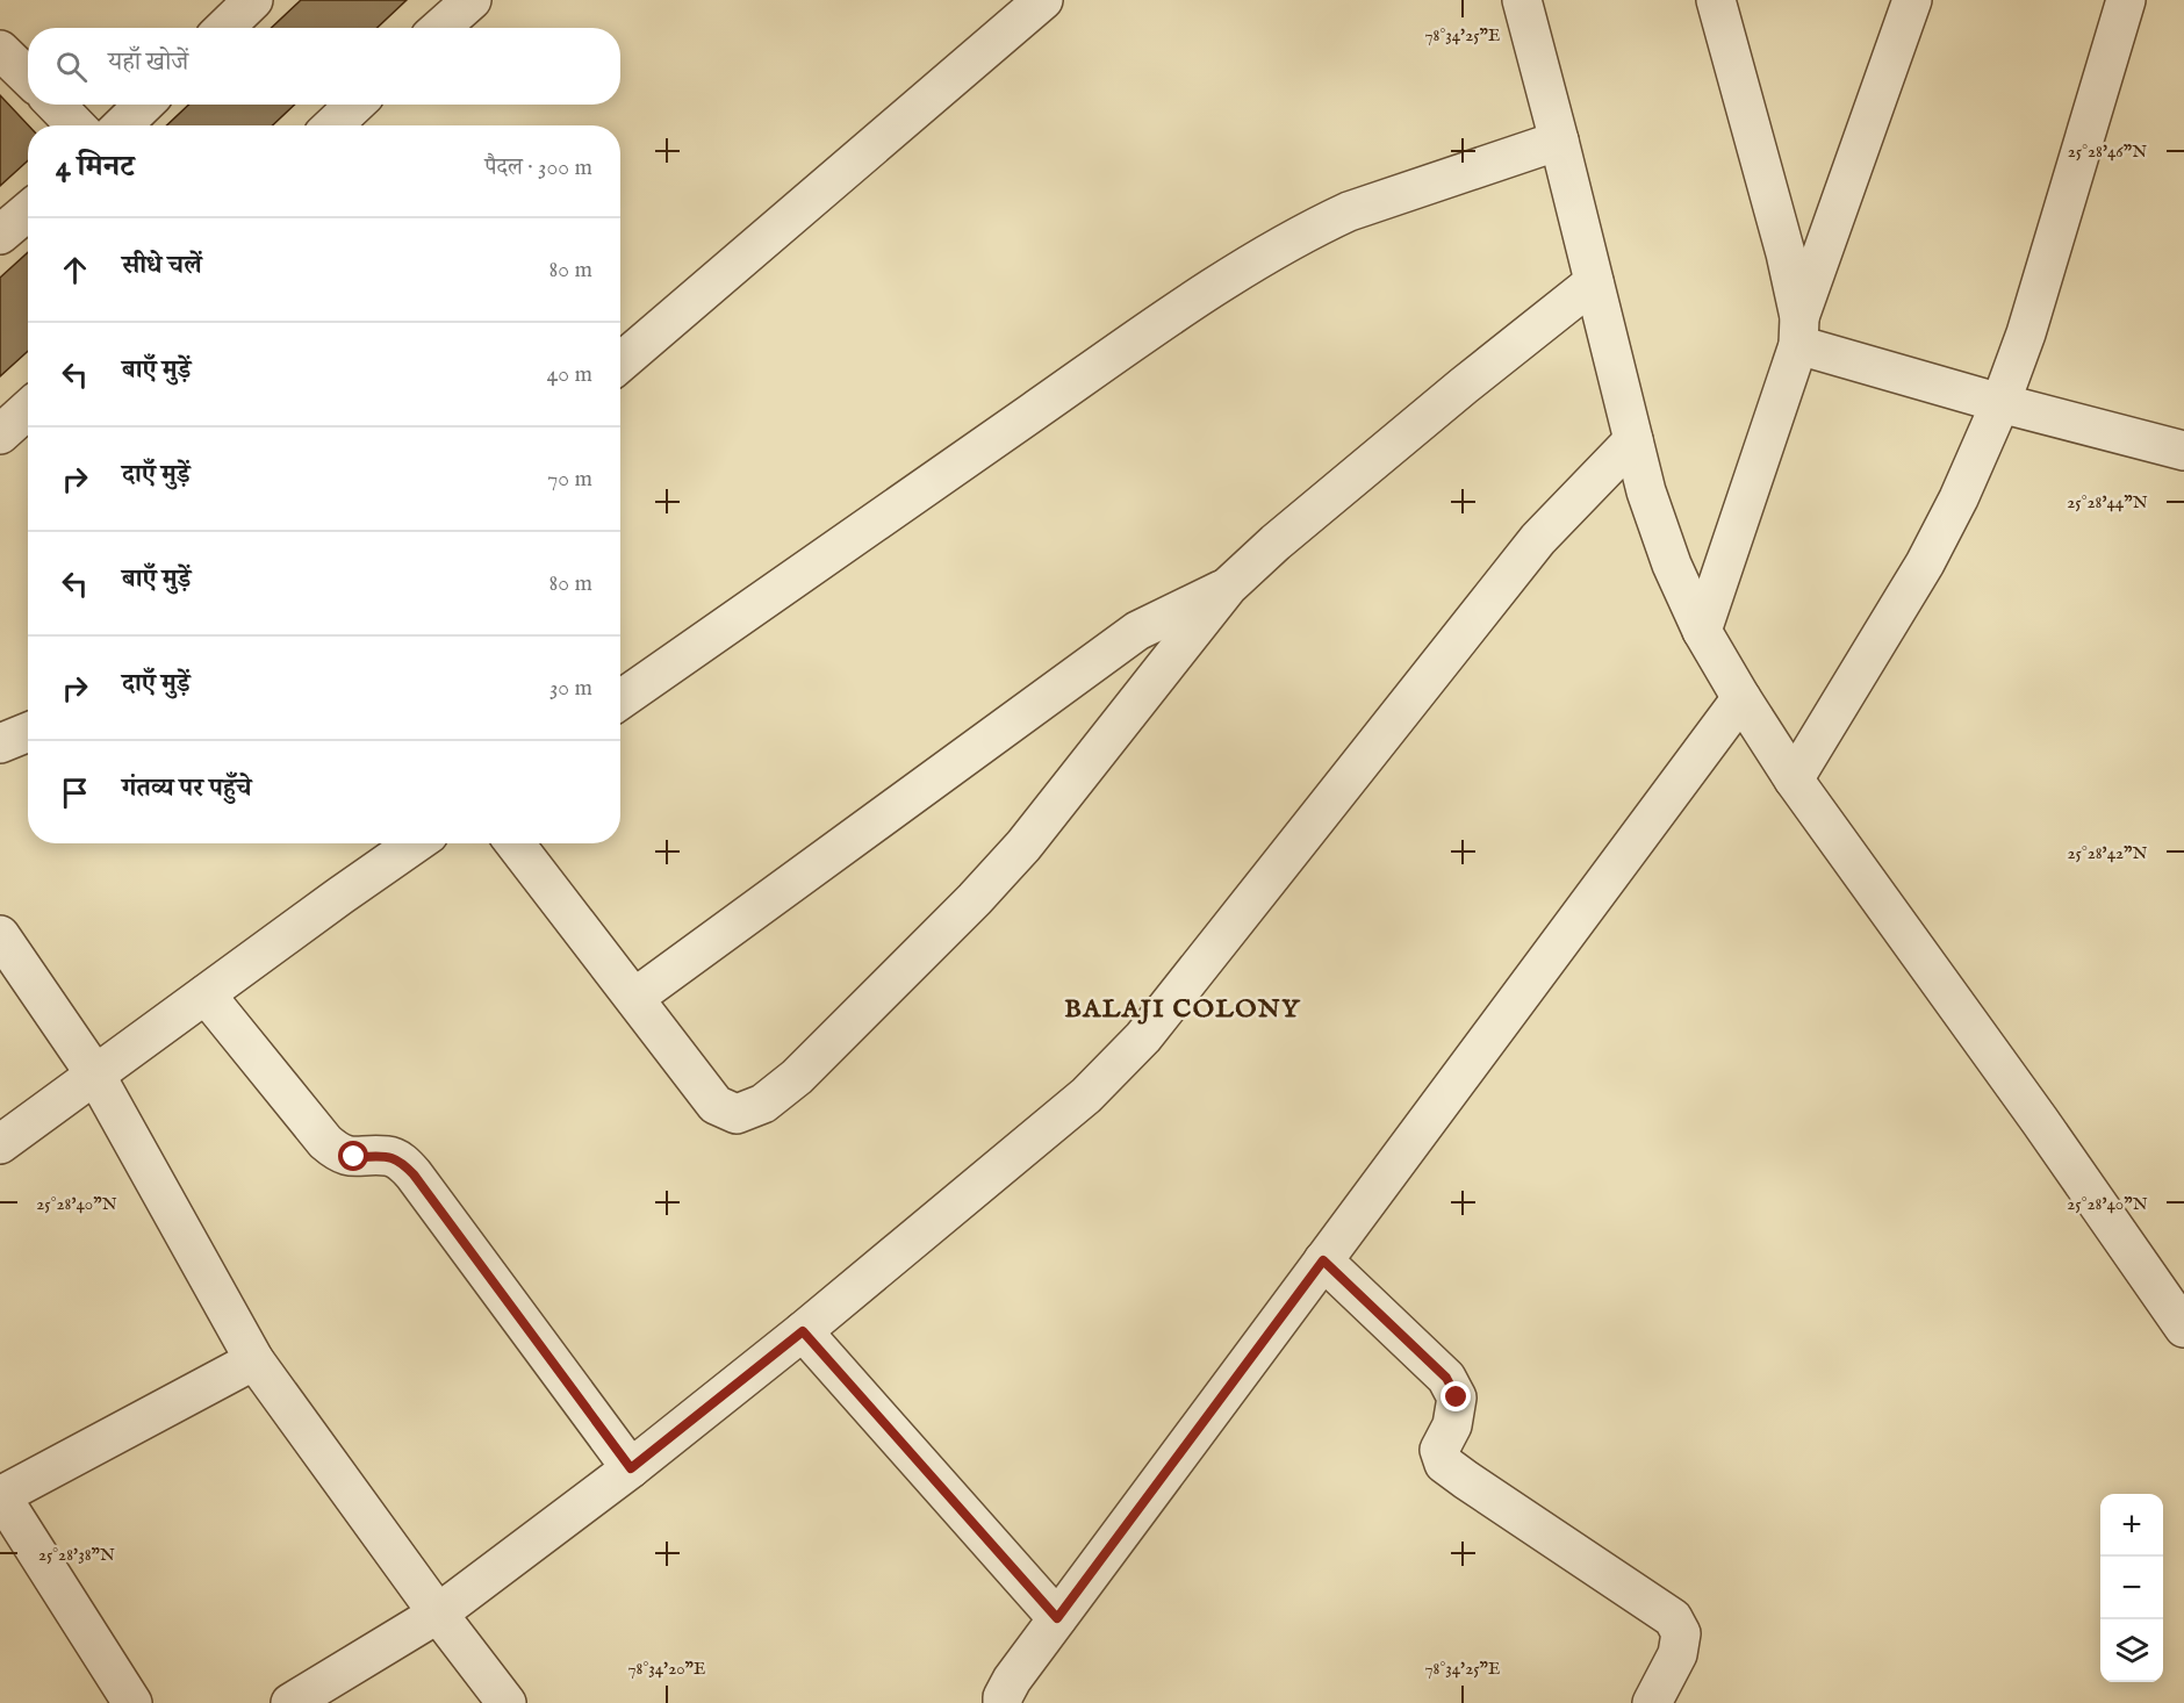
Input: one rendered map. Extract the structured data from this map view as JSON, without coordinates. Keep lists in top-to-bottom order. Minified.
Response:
{"districts":["BALAJI COLONY"],"page":{"search":"यहाँ खोजें","heading":["4 मिनट","पैदल · 300 m"],"list":[["सीधे चलें","80 m"],["बाएँ मुड़ें","40 m"],["दाएँ मुड़ें","70 m"],["बाएँ मुड़ें","80 m"],["दाएँ मुड़ें","30 m"],"गंतव्य पर पहुँचे"],"map_buttons":["+","−"]},"coordinates":["78°34'25\"E","25°28'46\"N","25°28'44\"N","25°28'42\"N","25°28'40\"N","25°28'38\"N","78°34'20\"E"]}
